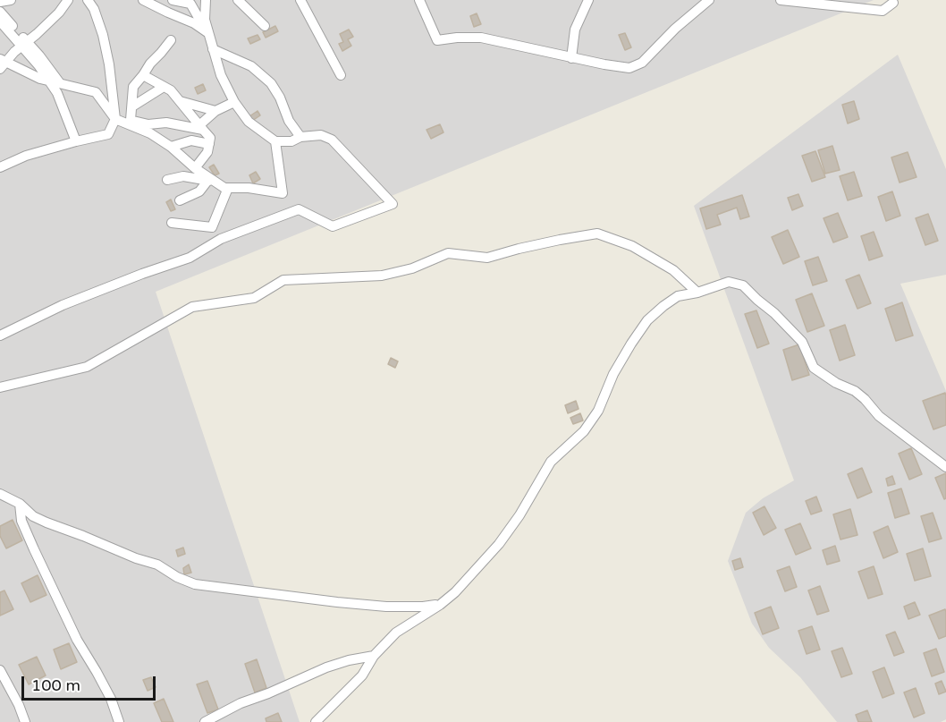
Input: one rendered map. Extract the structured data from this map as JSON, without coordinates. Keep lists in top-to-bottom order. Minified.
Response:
{"scale_bar":"100 m"}
